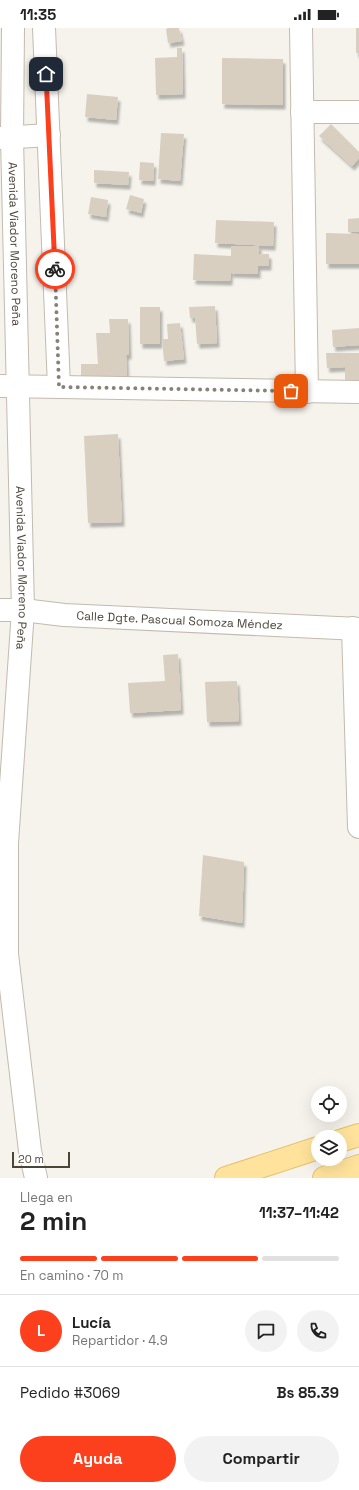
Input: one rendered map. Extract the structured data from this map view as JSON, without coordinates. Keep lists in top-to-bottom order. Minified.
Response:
{"streets":{"street":["Avenida Viador Moreno Peña","Calle Dgte. Pascual Somoza Méndez"]},"crossings":[["Avenida Viador Moreno Peña","Calle Dgte. Pascual Somoza Méndez"]],"scale_bar":"20 m","page":{"status":"11:35","scale":"20 m","heading":["2 min","Llega en","11:37–11:42"],"panel":["Lucía","Repartidor · 4.9","Pedido #3069","Bs 85.39"],"bar":"En camino · 70 m","round":"L","buttons":["Ayuda","Compartir"]}}
